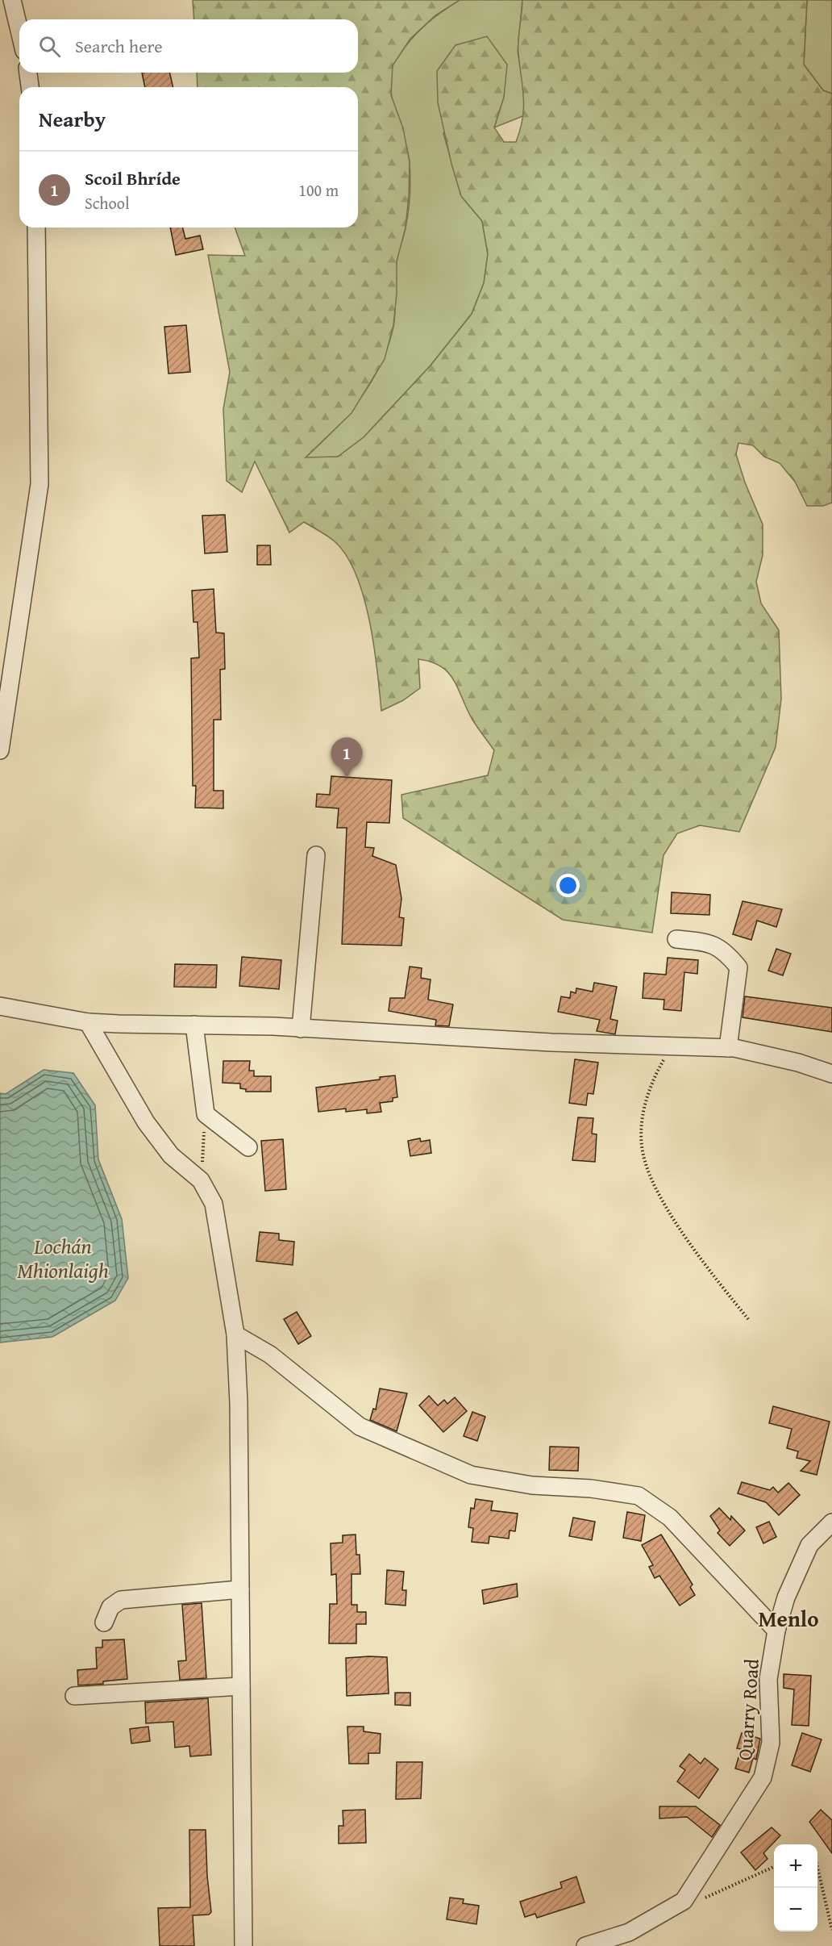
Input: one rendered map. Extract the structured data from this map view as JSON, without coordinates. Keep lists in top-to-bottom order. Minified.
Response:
{"streets":{"street":["Quarry Road"]},"districts":["Menlo"],"water":["Lochán Mhionlaigh"],"page":{"search":"Search here","heading":"Nearby","list":[{"mark":"1","name":"Scoil Bhríde","note":"School","value":"100 m"}],"pins":"1","map_buttons":["+","−"]}}
